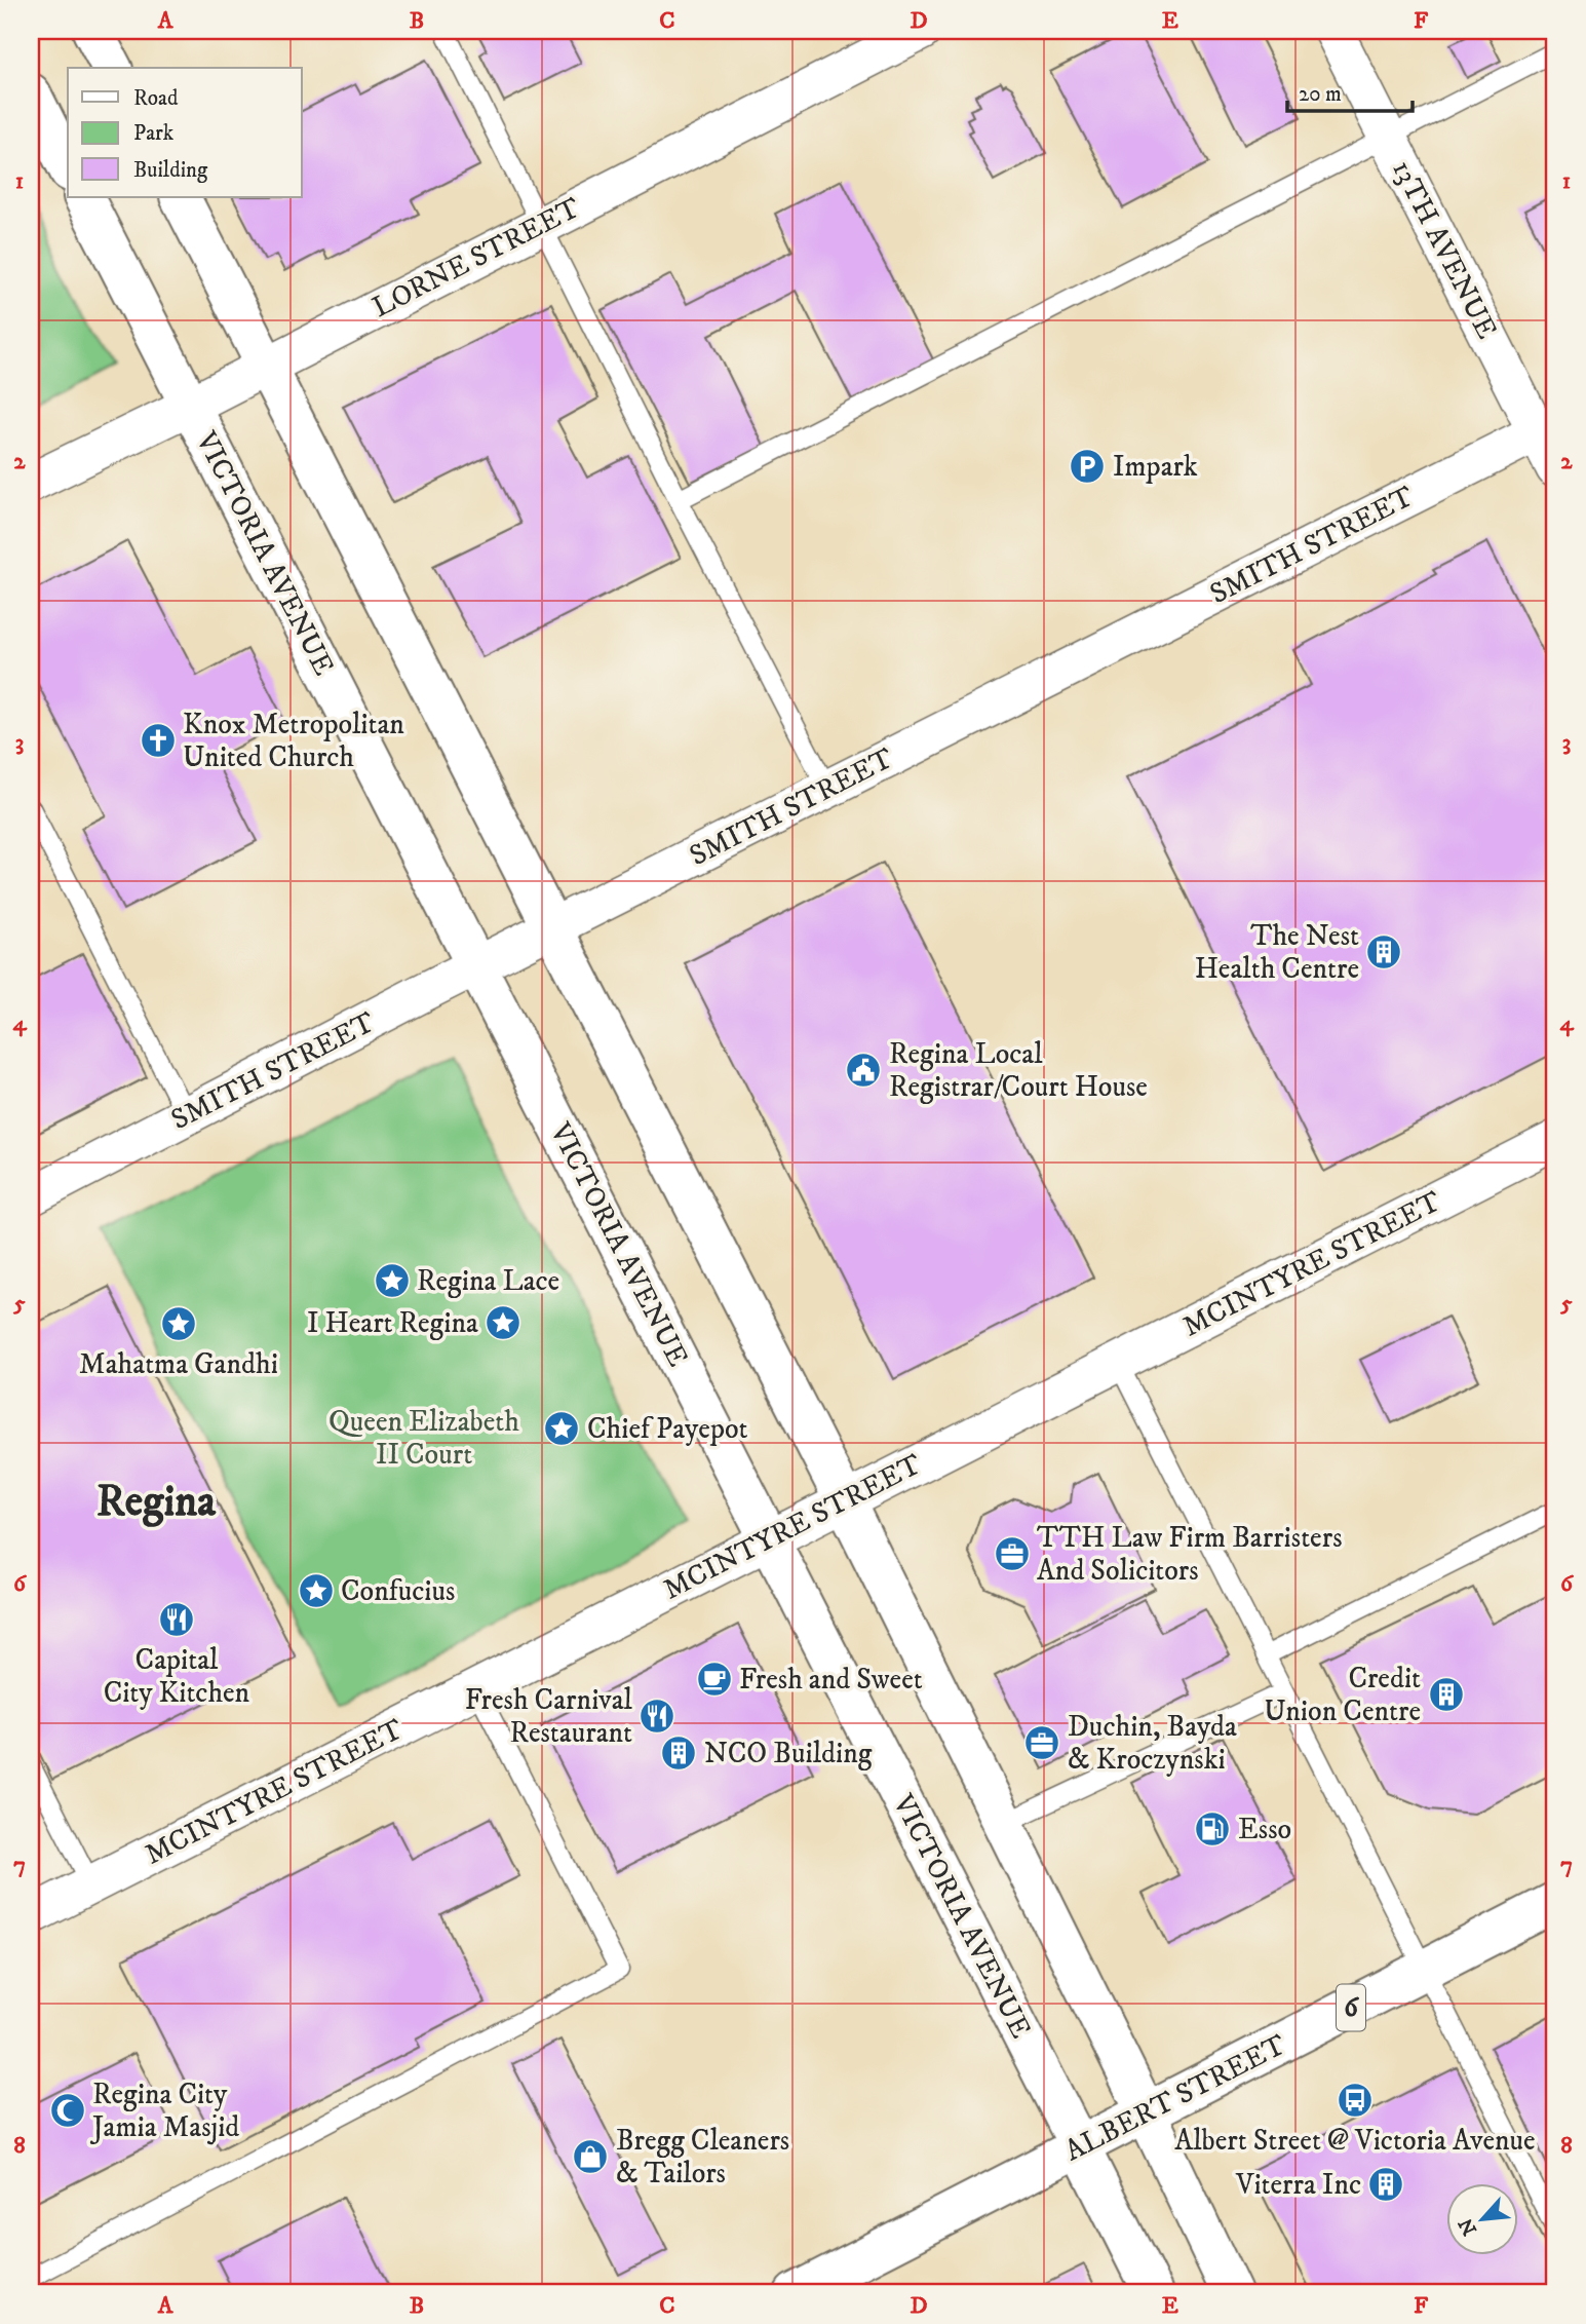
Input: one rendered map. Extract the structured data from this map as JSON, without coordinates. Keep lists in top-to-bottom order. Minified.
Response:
{"streets":{"main road":["VICTORIA AVENUE","6","ALBERT STREET"],"street":["13TH AVENUE","LORNE STREET","SMITH STREET","MCINTYRE STREET"]},"crossings":[["13TH AVENUE","SMITH STREET"],["LORNE STREET","VICTORIA AVENUE"],["SMITH STREET","VICTORIA AVENUE"],["VICTORIA AVENUE","MCINTYRE STREET"],["VICTORIA AVENUE","ALBERT STREET"]],"districts":["Regina"],"parks":["Queen Elizabeth II Court"],"places":{"parking":["Impark"],"church":["Knox Metropolitan United Church"],"building":["The Nest Health Centre","Credit Union Centre","NCO Building","Viterra Inc"],"public building":["Regina Local Registrar/Court House"],"place":["Regina Lace","I Heart Regina","Mahatma Gandhi","Chief Payepot","Confucius"],"office":["TTH Law Firm Barristers And Solicitors","Duchin, Bayda & Kroczynski"],"restaurant":["Capital City Kitchen","Fresh Carnival Restaurant"],"cafe":["Fresh and Sweet"],"fuel station":["Esso"],"bus stop":["Albert Street @ Victoria Avenue"],"mosque":["Regina City Jamia Masjid"],"shop":["Bregg Cleaners & Tailors"]},"legend":["Road","Park","Building"],"scale_bar":"20 m","north":"bottom left","grid":{"columns":["A","B","C","D","E","F"],"rows":["1","2","3","4","5","6","7","8"]}}
